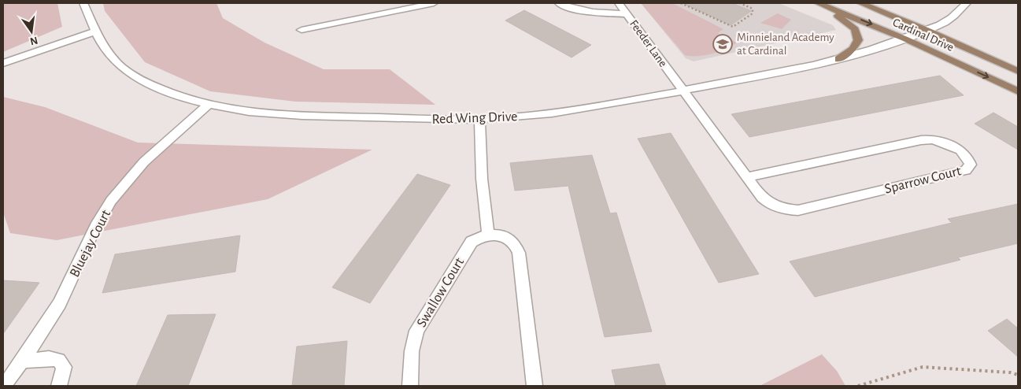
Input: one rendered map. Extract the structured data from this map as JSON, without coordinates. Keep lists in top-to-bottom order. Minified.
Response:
{"streets":{"main road":["Cardinal Drive"],"street":["Feeder Lane","Red Wing Drive","Sparrow Court","Bluejay Court","Swallow Court"]},"crossings":[["Cardinal Drive","Red Wing Drive"],["Feeder Lane","Red Wing Drive"],["Feeder Lane","Sparrow Court"],["Red Wing Drive","Sparrow Court"],["Red Wing Drive","Bluejay Court"]],"places":{"school or university":["Minnieland Academy at Cardinal"]},"north":"bottom"}
